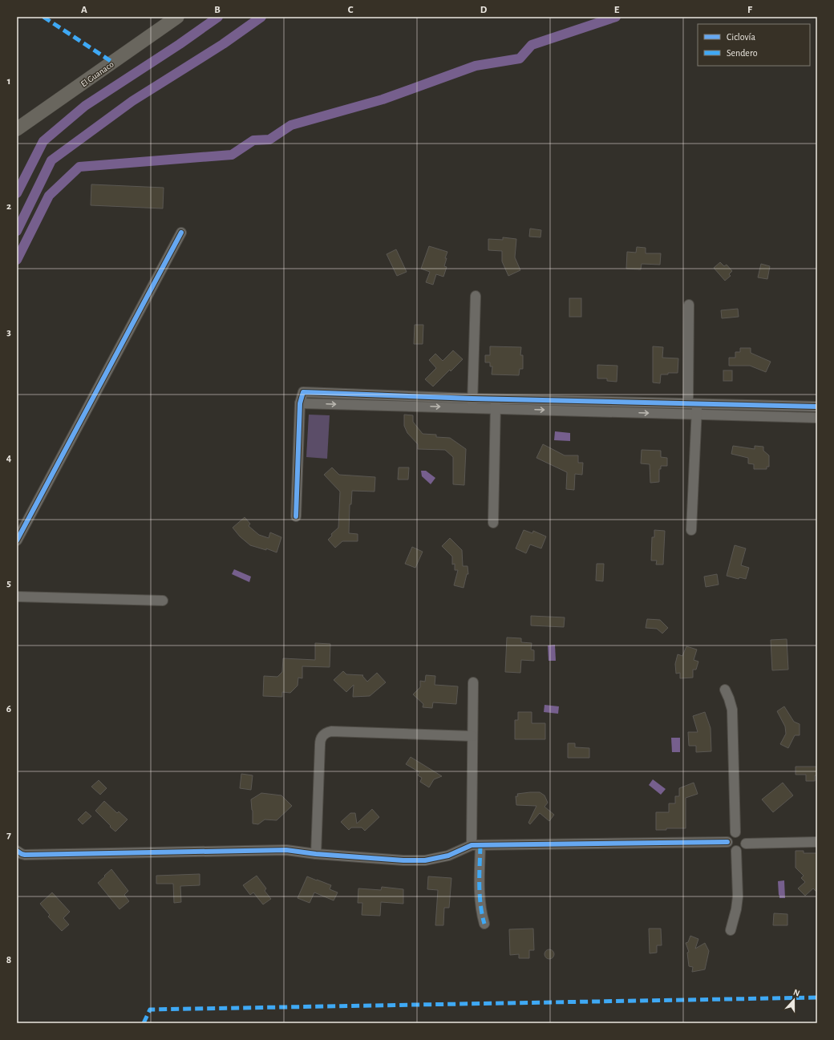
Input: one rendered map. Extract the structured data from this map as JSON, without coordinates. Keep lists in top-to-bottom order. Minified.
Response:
{"streets":{"main road":["El Guanaco"]},"legend":["Ciclovía","Sendero"],"north":"top","grid":{"columns":["A","B","C","D","E","F"],"rows":["1","2","3","4","5","6","7","8"]}}
